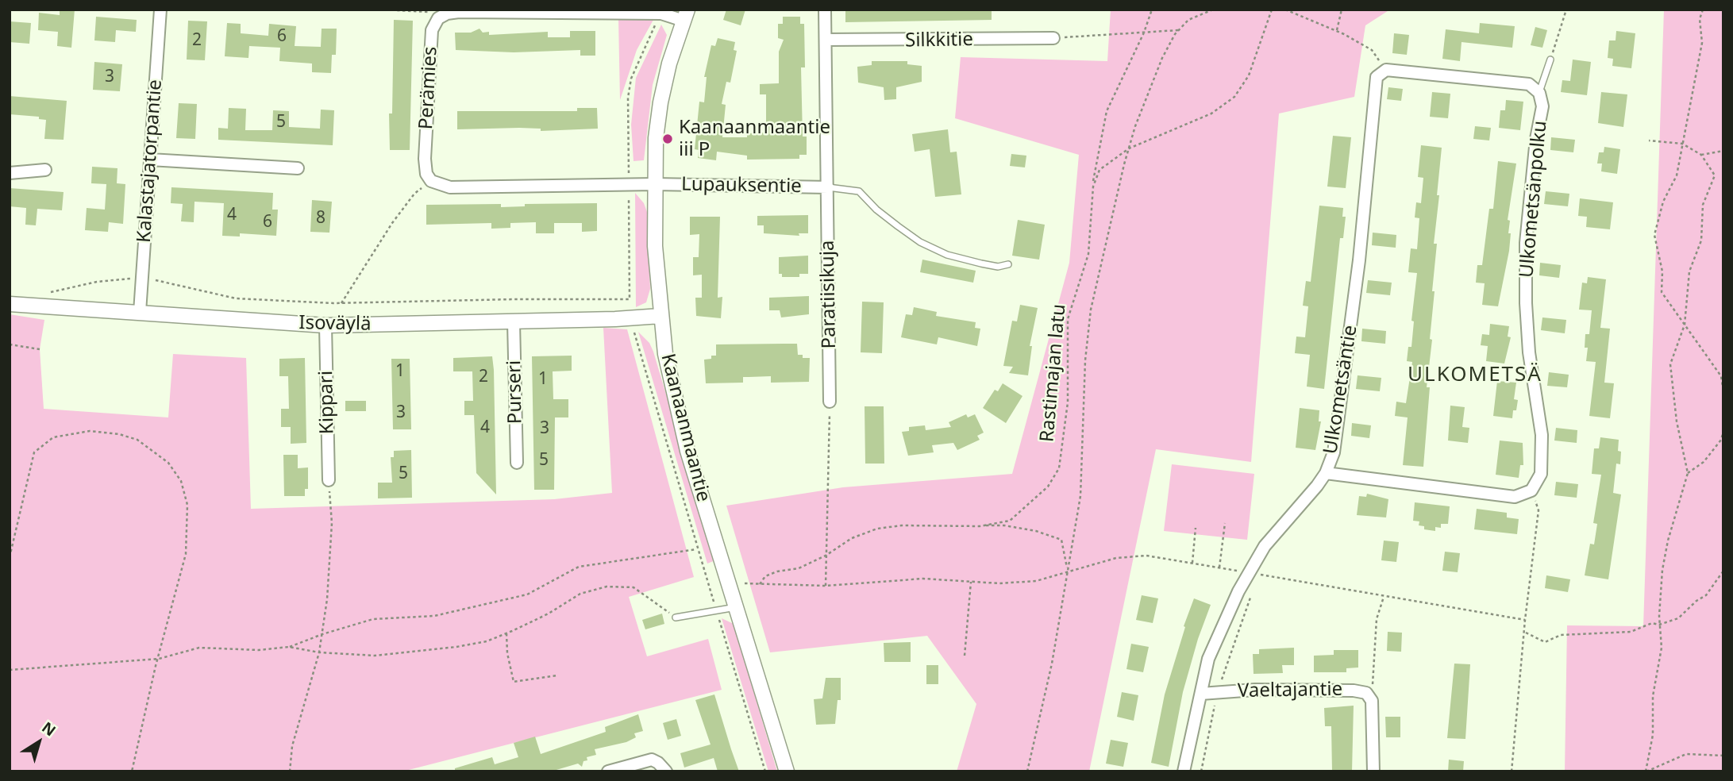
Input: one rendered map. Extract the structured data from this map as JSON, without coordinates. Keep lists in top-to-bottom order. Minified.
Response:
{"streets":{"street":["Silkkitie","Perämies","Kalastajatorpantie","Lupauksentie","Ulkometsänpolku","Paratiisikuja","Isoväylä","Ulkometsäntie","Purseri","Kippari","Kaanaanmaantie","Vaeltajantie"],"path":["Rastimajan latu"]},"crossings":[["Silkkitie","Paratiisikuja"],["Kalastajatorpantie","Isoväylä"],["Lupauksentie","Paratiisikuja"],["Lupauksentie","Kaanaanmaantie"],["Ulkometsänpolku","Ulkometsäntie"],["Isoväylä","Purseri"],["Isoväylä","Kippari"],["Isoväylä","Kaanaanmaantie"],["Ulkometsäntie","Vaeltajantie"]],"districts":["ULKOMETSÄ"],"places":["Kaanaanmaantie iii P"],"house_numbers":["6","2","3","5","4","8","6","1","2","1","3","4","3","5","5"],"north":"top right"}
